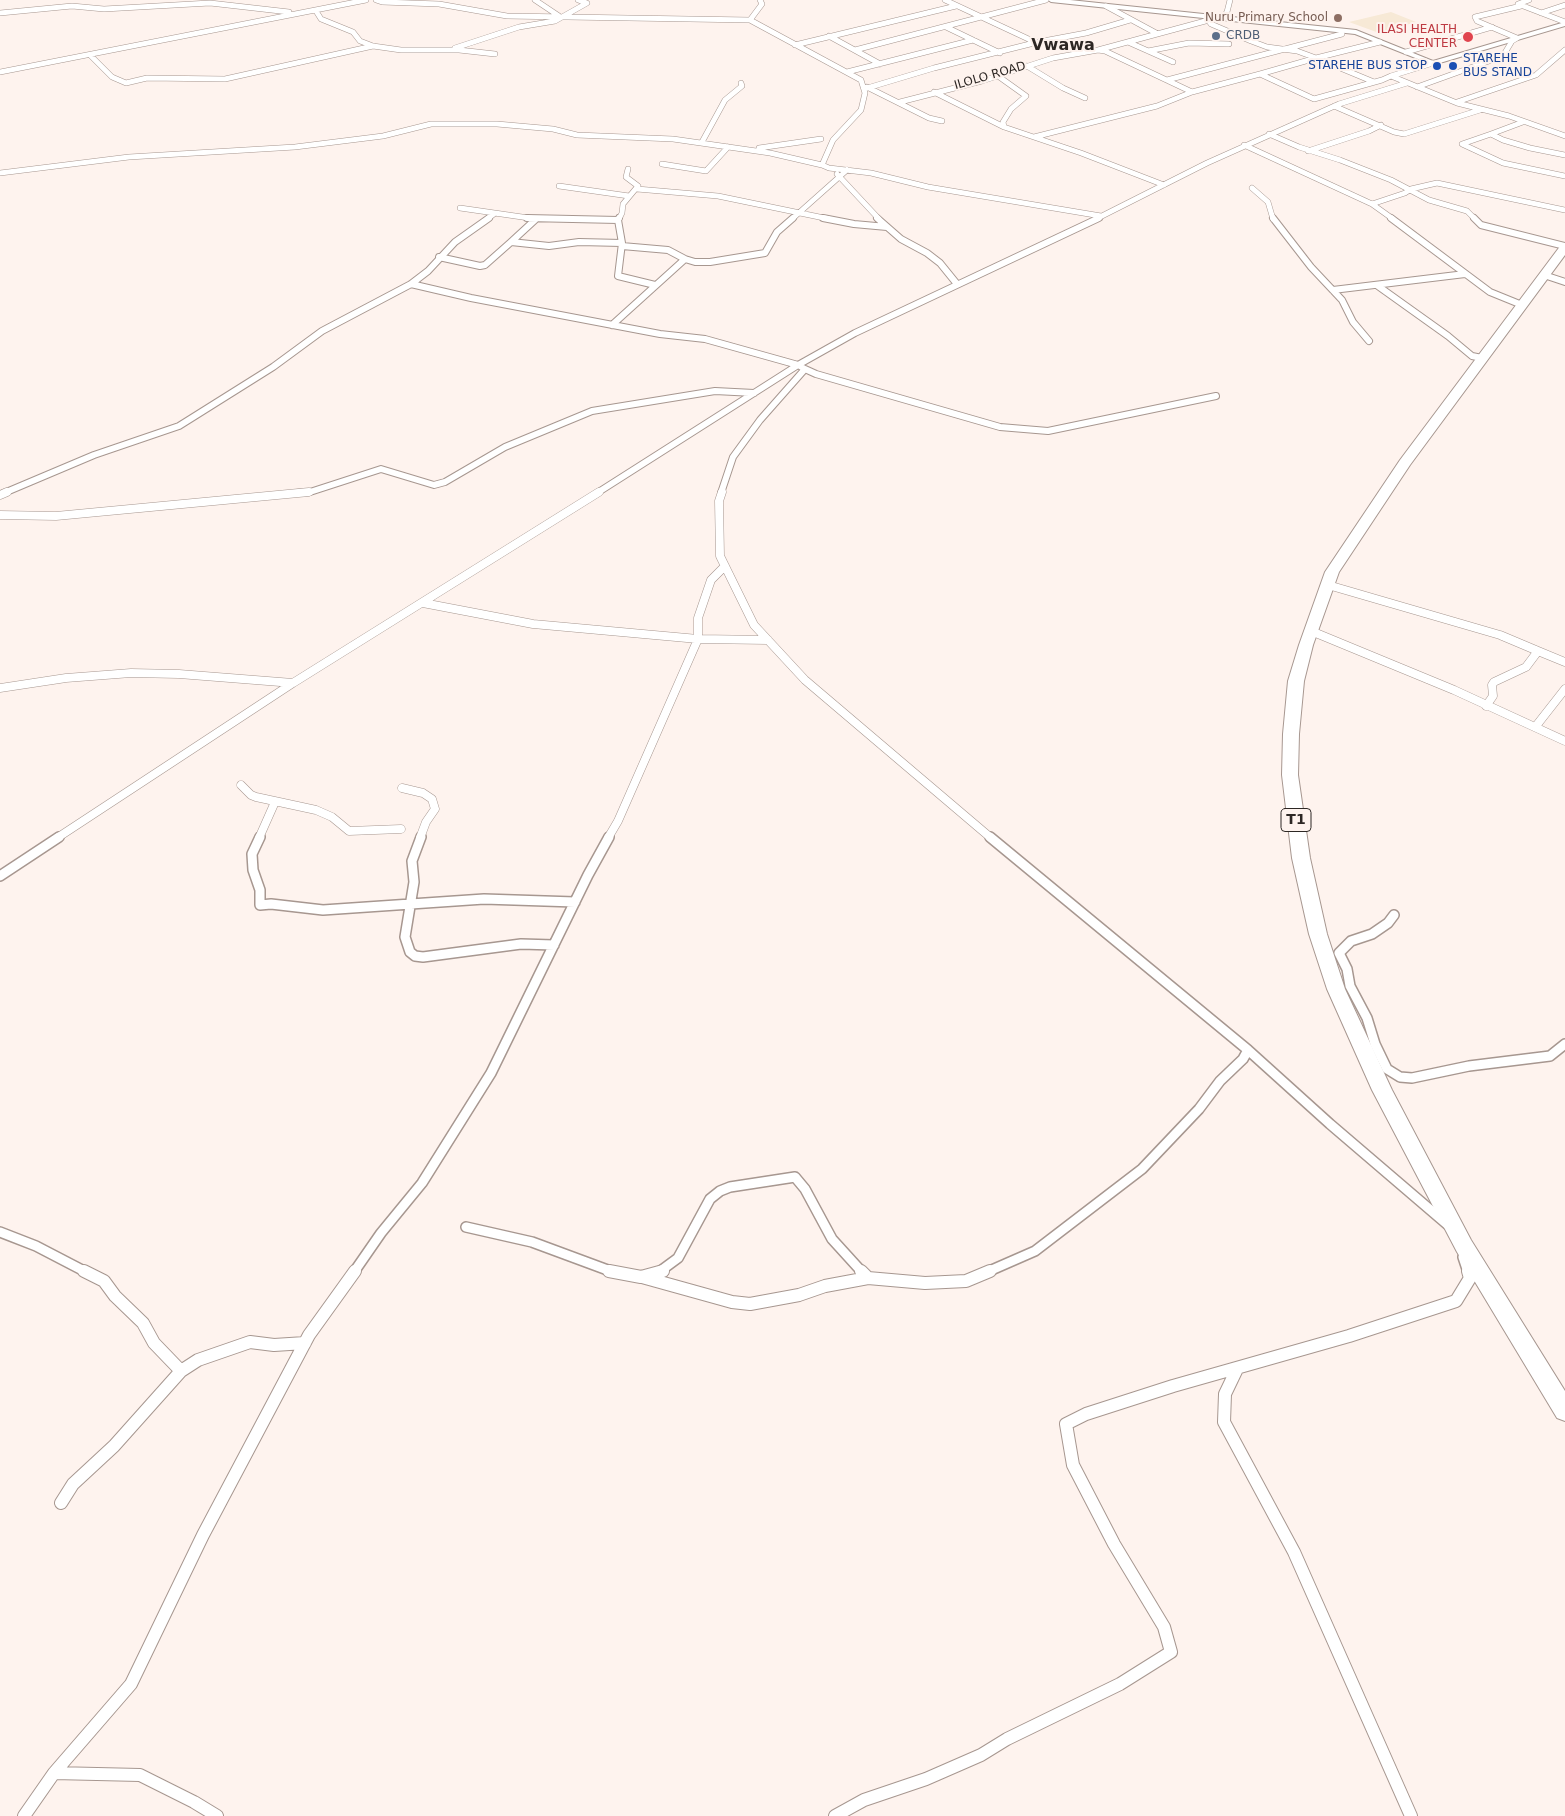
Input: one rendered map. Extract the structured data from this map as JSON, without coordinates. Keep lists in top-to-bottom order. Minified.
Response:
{"streets":{"highway":["T1"],"street":["ILOLO ROAD"]},"districts":["Vwawa"],"places":["Nuru Primary School","CRDB","ILASI HEALTH CENTER","STAREHE BUS STOP","STAREHE BUS STAND"]}
